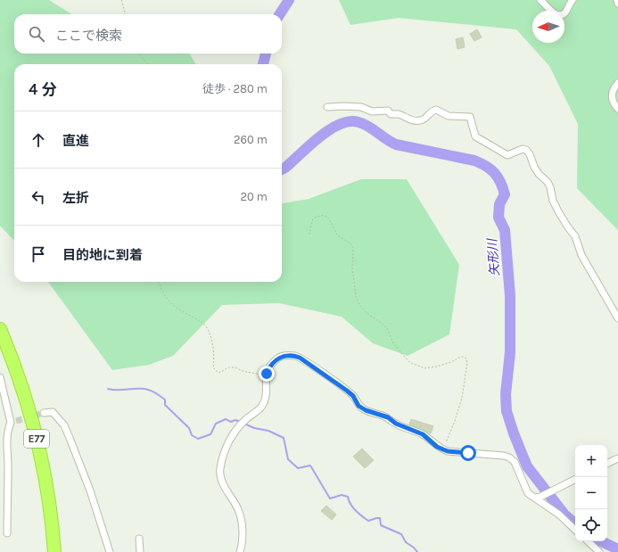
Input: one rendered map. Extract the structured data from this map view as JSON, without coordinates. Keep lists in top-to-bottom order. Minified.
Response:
{"streets":{"highway":["E77"]},"water":["矢形川"],"north":"left","page":{"search":"ここで検索","heading":["4 分","徒歩 · 280 m"],"list":[["直進","260 m"],["左折","20 m"],"目的地に到着"],"map_buttons":["+","−"]}}
